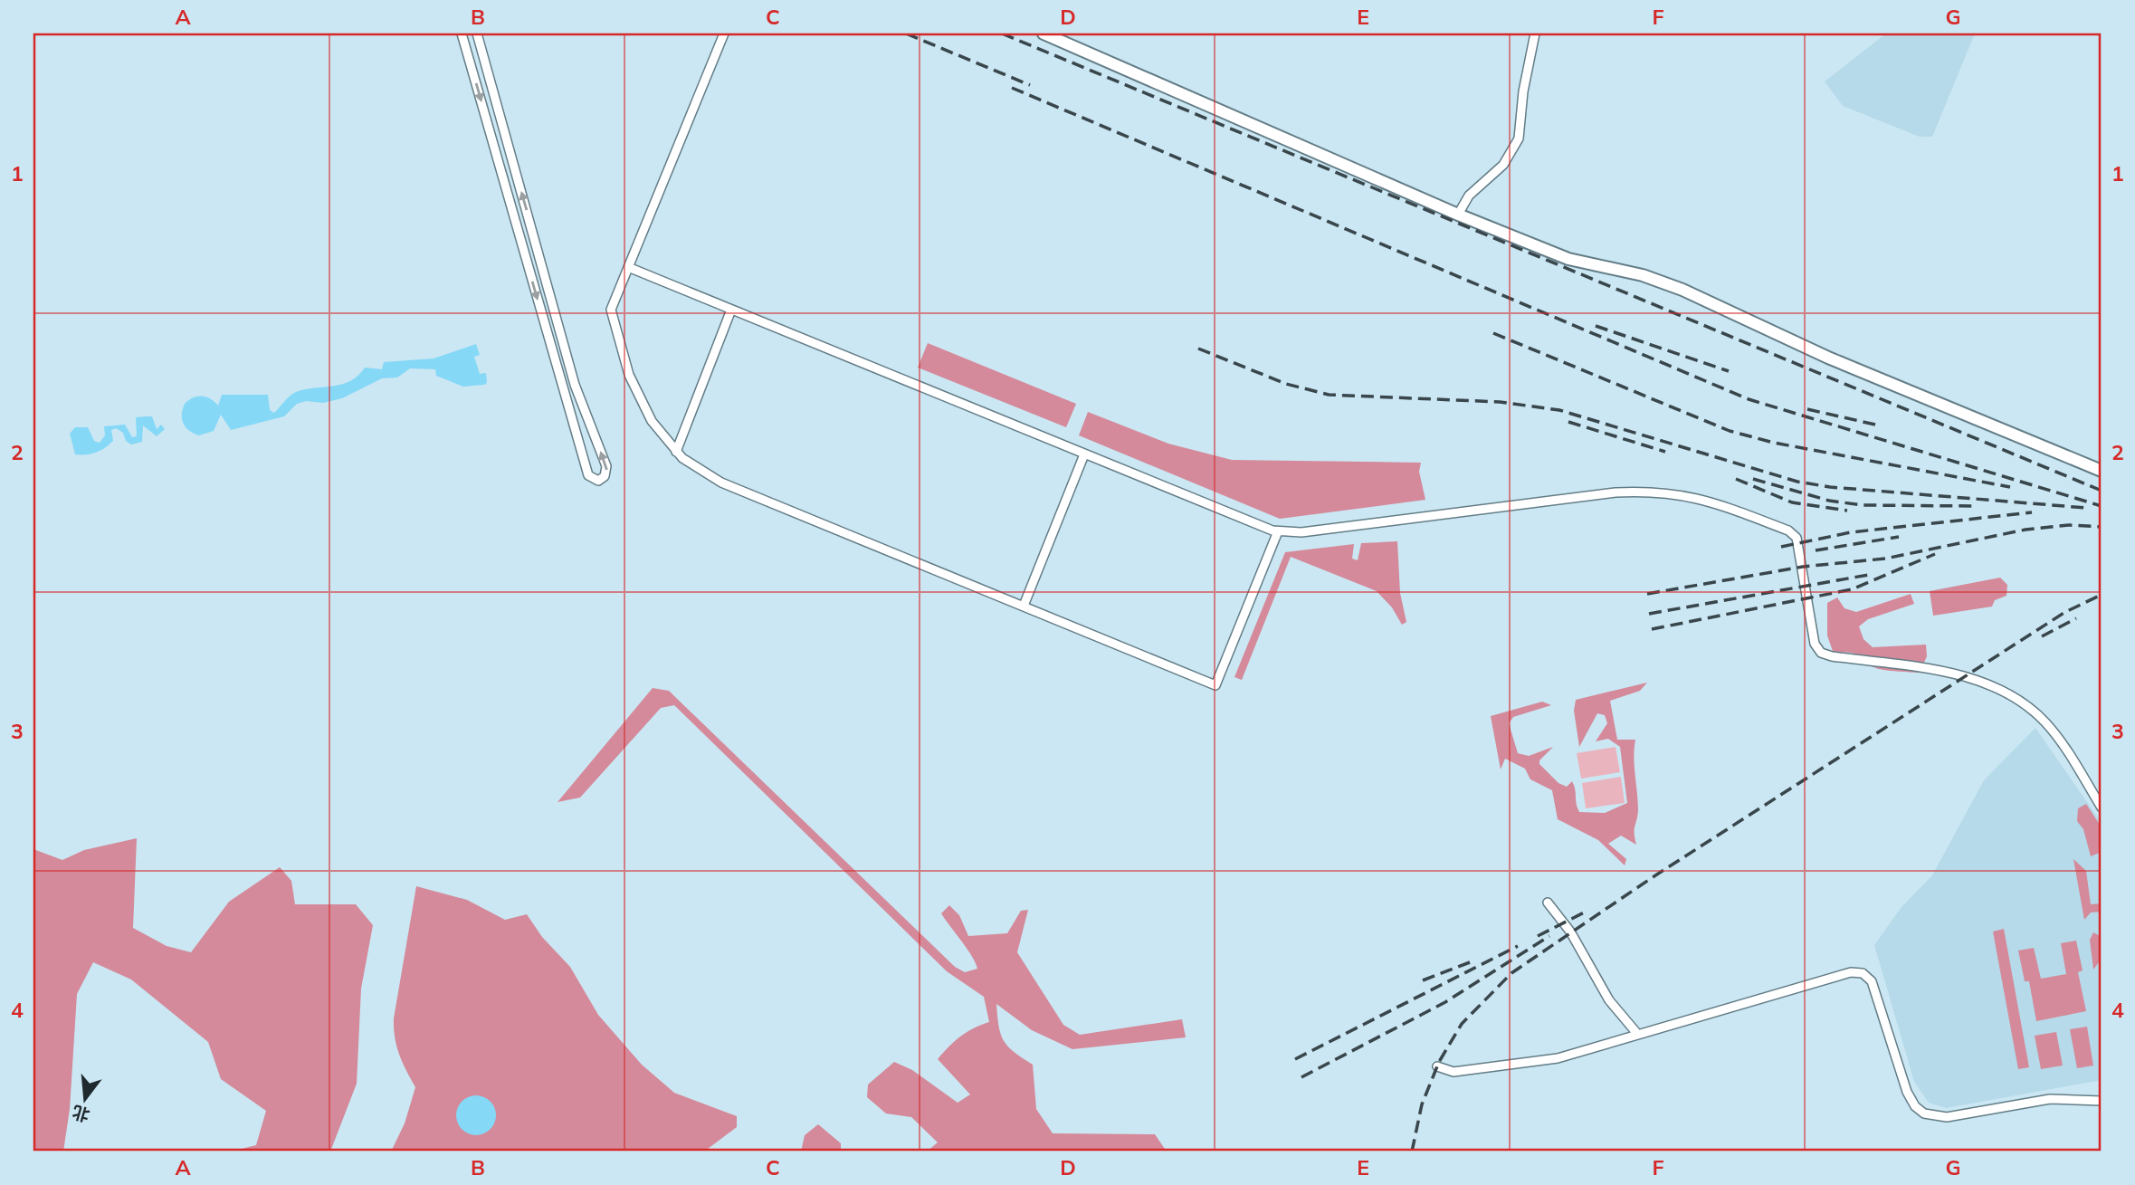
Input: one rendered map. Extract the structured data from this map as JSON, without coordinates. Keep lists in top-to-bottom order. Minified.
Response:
{"north":"bottom","grid":{"columns":["A","B","C","D","E","F","G"],"rows":["1","2","3","4"]}}
